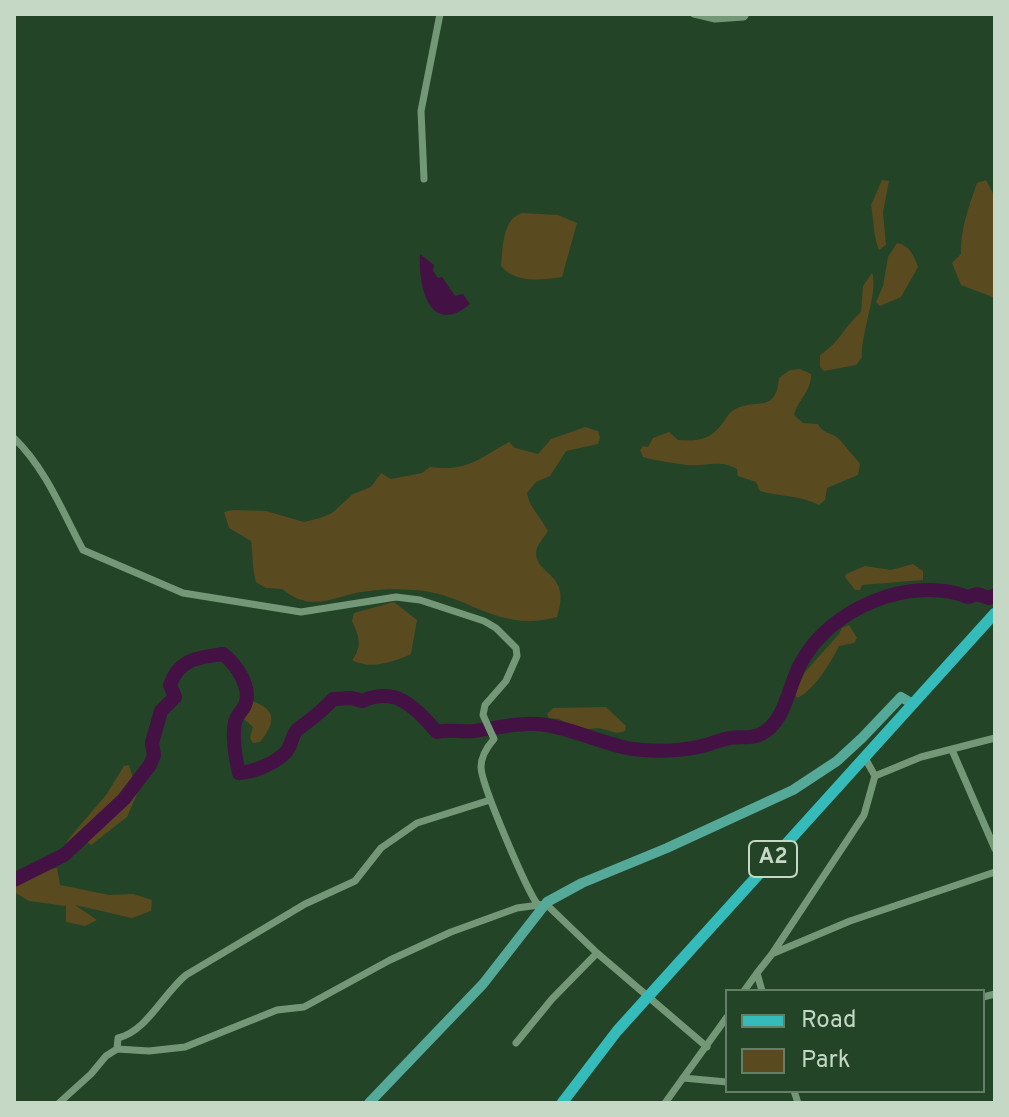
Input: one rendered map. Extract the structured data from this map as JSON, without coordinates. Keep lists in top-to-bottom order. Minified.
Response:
{"streets":{"main road":["A2"]},"legend":["Road","Park"]}
